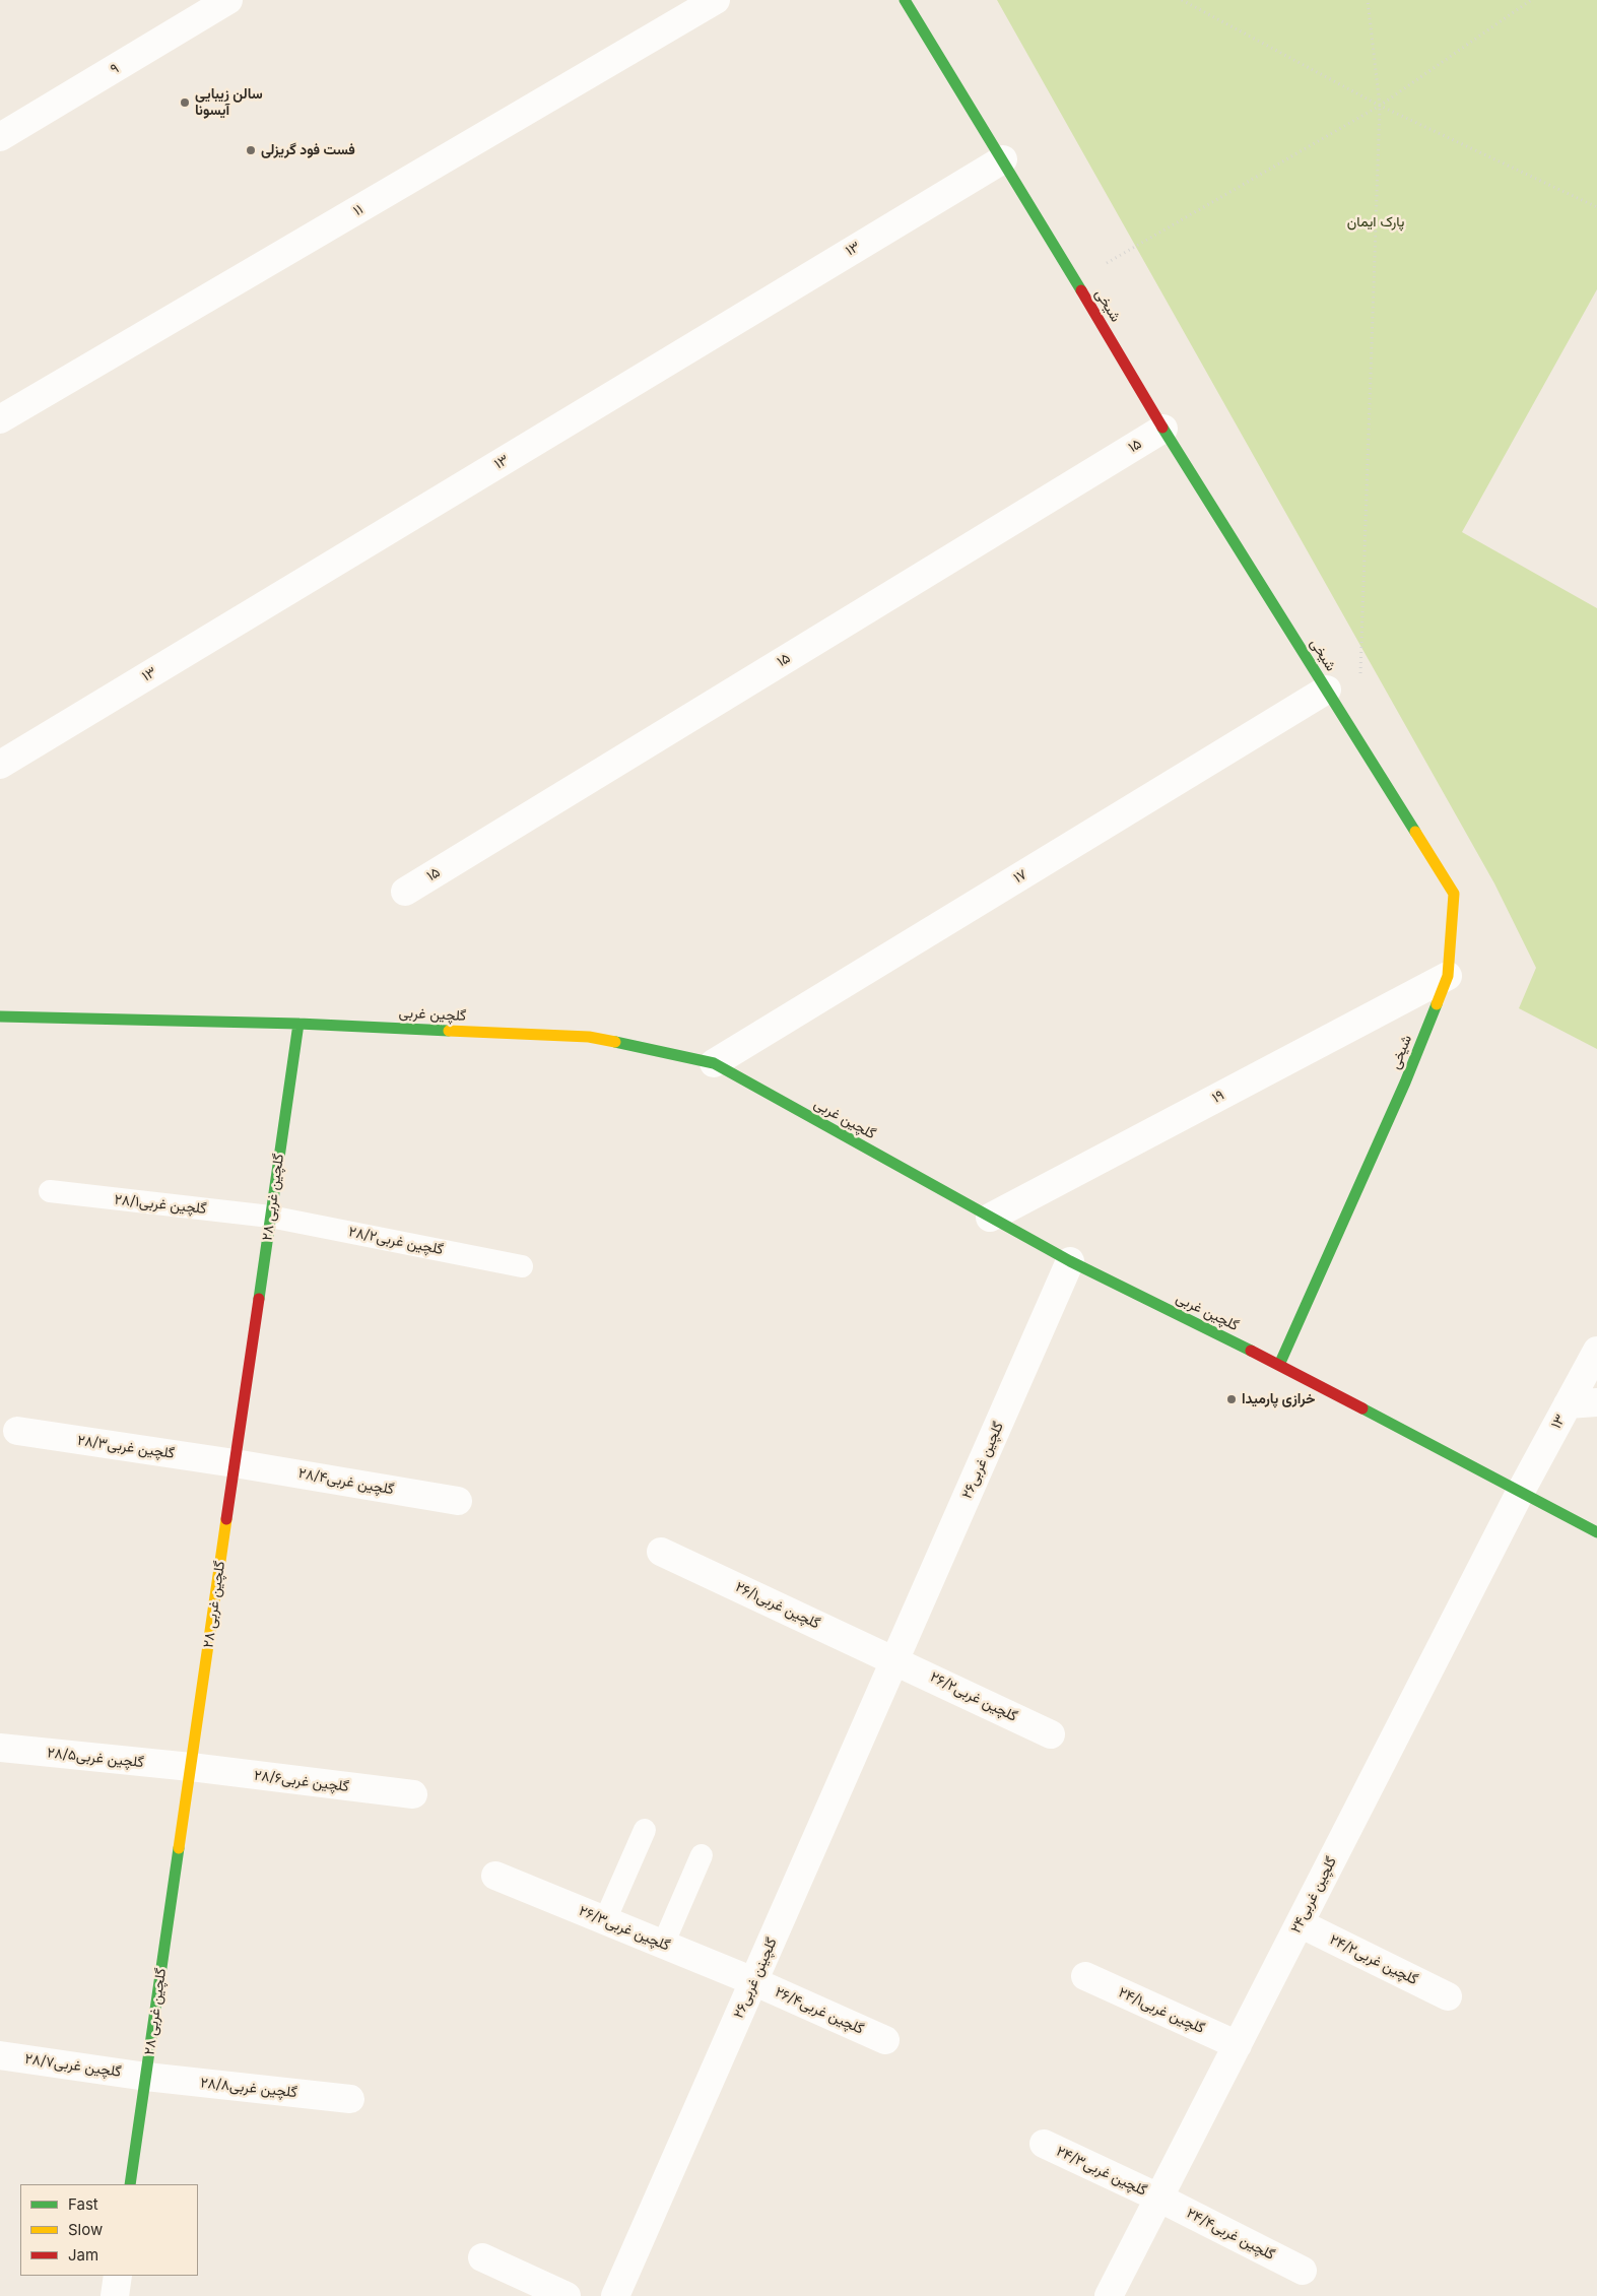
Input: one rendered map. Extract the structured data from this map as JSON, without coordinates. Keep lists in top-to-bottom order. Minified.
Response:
{"streets":{"street":["۹","۱۱","۱۳","شیخی","۱۵","۱۷","گلچین غربی","۱۹","گلچین غربی ۲۸","گلچین غربی۲۸/۳","گلچین غربی۲۶","گلچین غربی۲۸/۴","گلچین غربی۲۶/۱","گلچین غربی۲۶/۲","گلچین غربی۲۸/۵","گلچین غربی۲۸/۶","گلچین غربی۲۴","گلچین غربی۲۶/۳","گلچین غربی۲۴/۲","گلچینن غربی۲۶","گلچین غربی۲۶/۴","گلچین غربی۲۴/۱","گلچین غربی۲۸/۷","گلچین غربی۲۸/۸","گلچین غربی۲۴/۳","گلچین غربی۲۴/۴"],"lane":["گلچین غربی۲۸/۱","گلچین غربی۲۸/۲"]},"crossings":[["۱۳","شیخی"],["۱۳","گلچین غربی"],["۱۳","گلچین غربی۲۴"],["شیخی","۱۵"],["شیخی","۱۷"],["شیخی","گلچین غربی"],["شیخی","۱۹"],["۱۷","گلچین غربی"],["گلچین غربی","۱۹"],["گلچین غربی","گلچین غربی ۲۸"],["گلچین غربی","گلچین غربی۲۶"],["گلچین غربی","گلچین غربی۲۴"],["گلچین غربی ۲۸","گلچین غربی۲۸/۱"],["گلچین غربی ۲۸","گلچین غربی۲۸/۲"],["گلچین غربی ۲۸","گلچین غربی۲۸/۳"],["گلچین غربی ۲۸","گلچین غربی۲۸/۴"],["گلچین غربی ۲۸","گلچین غربی۲۸/۵"],["گلچین غربی ۲۸","گلچین غربی۲۸/۶"],["گلچین غربی ۲۸","گلچین غربی۲۸/۷"],["گلچین غربی ۲۸","گلچین غربی۲۸/۸"],["گلچین غربی۲۸/۱","گلچین غربی۲۸/۲"],["گلچین غربی۲۸/۳","گلچین غربی۲۸/۴"],["گلچین غربی۲۶","گلچین غربی۲۶/۱"],["گلچین غربی۲۶","گلچین غربی۲۶/۲"],["گلچین غربی۲۶","گلچینن غربی۲۶"],["گلچین غربی۲۶/۱","گلچین غربی۲۶/۲"],["گلچین غربی۲۶/۱","گلچینن غربی۲۶"],["گلچین غربی۲۶/۲","گلچینن غربی۲۶"],["گلچین غربی۲۸/۵","گلچین غربی۲۸/۶"],["گلچین غربی۲۴","گلچین غربی۲۴/۲"],["گلچین غربی۲۴","گلچین غربی۲۴/۱"],["گلچین غربی۲۴","گلچین غربی۲۴/۳"],["گلچین غربی۲۴","گلچین غربی۲۴/۴"],["گلچین غربی۲۶/۳","گلچینن غربی۲۶"],["گلچین غربی۲۶/۳","گلچین غربی۲۶/۴"],["گلچینن غربی۲۶","گلچین غربی۲۶/۴"],["گلچین غربی۲۸/۷","گلچین غربی۲۸/۸"],["گلچین غربی۲۴/۳","گلچین غربی۲۴/۴"]],"parks":["پارک ایمان"],"places":["سالن زیبایی آیسونا","فست فود گریزلی","خرازی پارمیدا"],"legend":["Fast","Slow","Jam"]}
